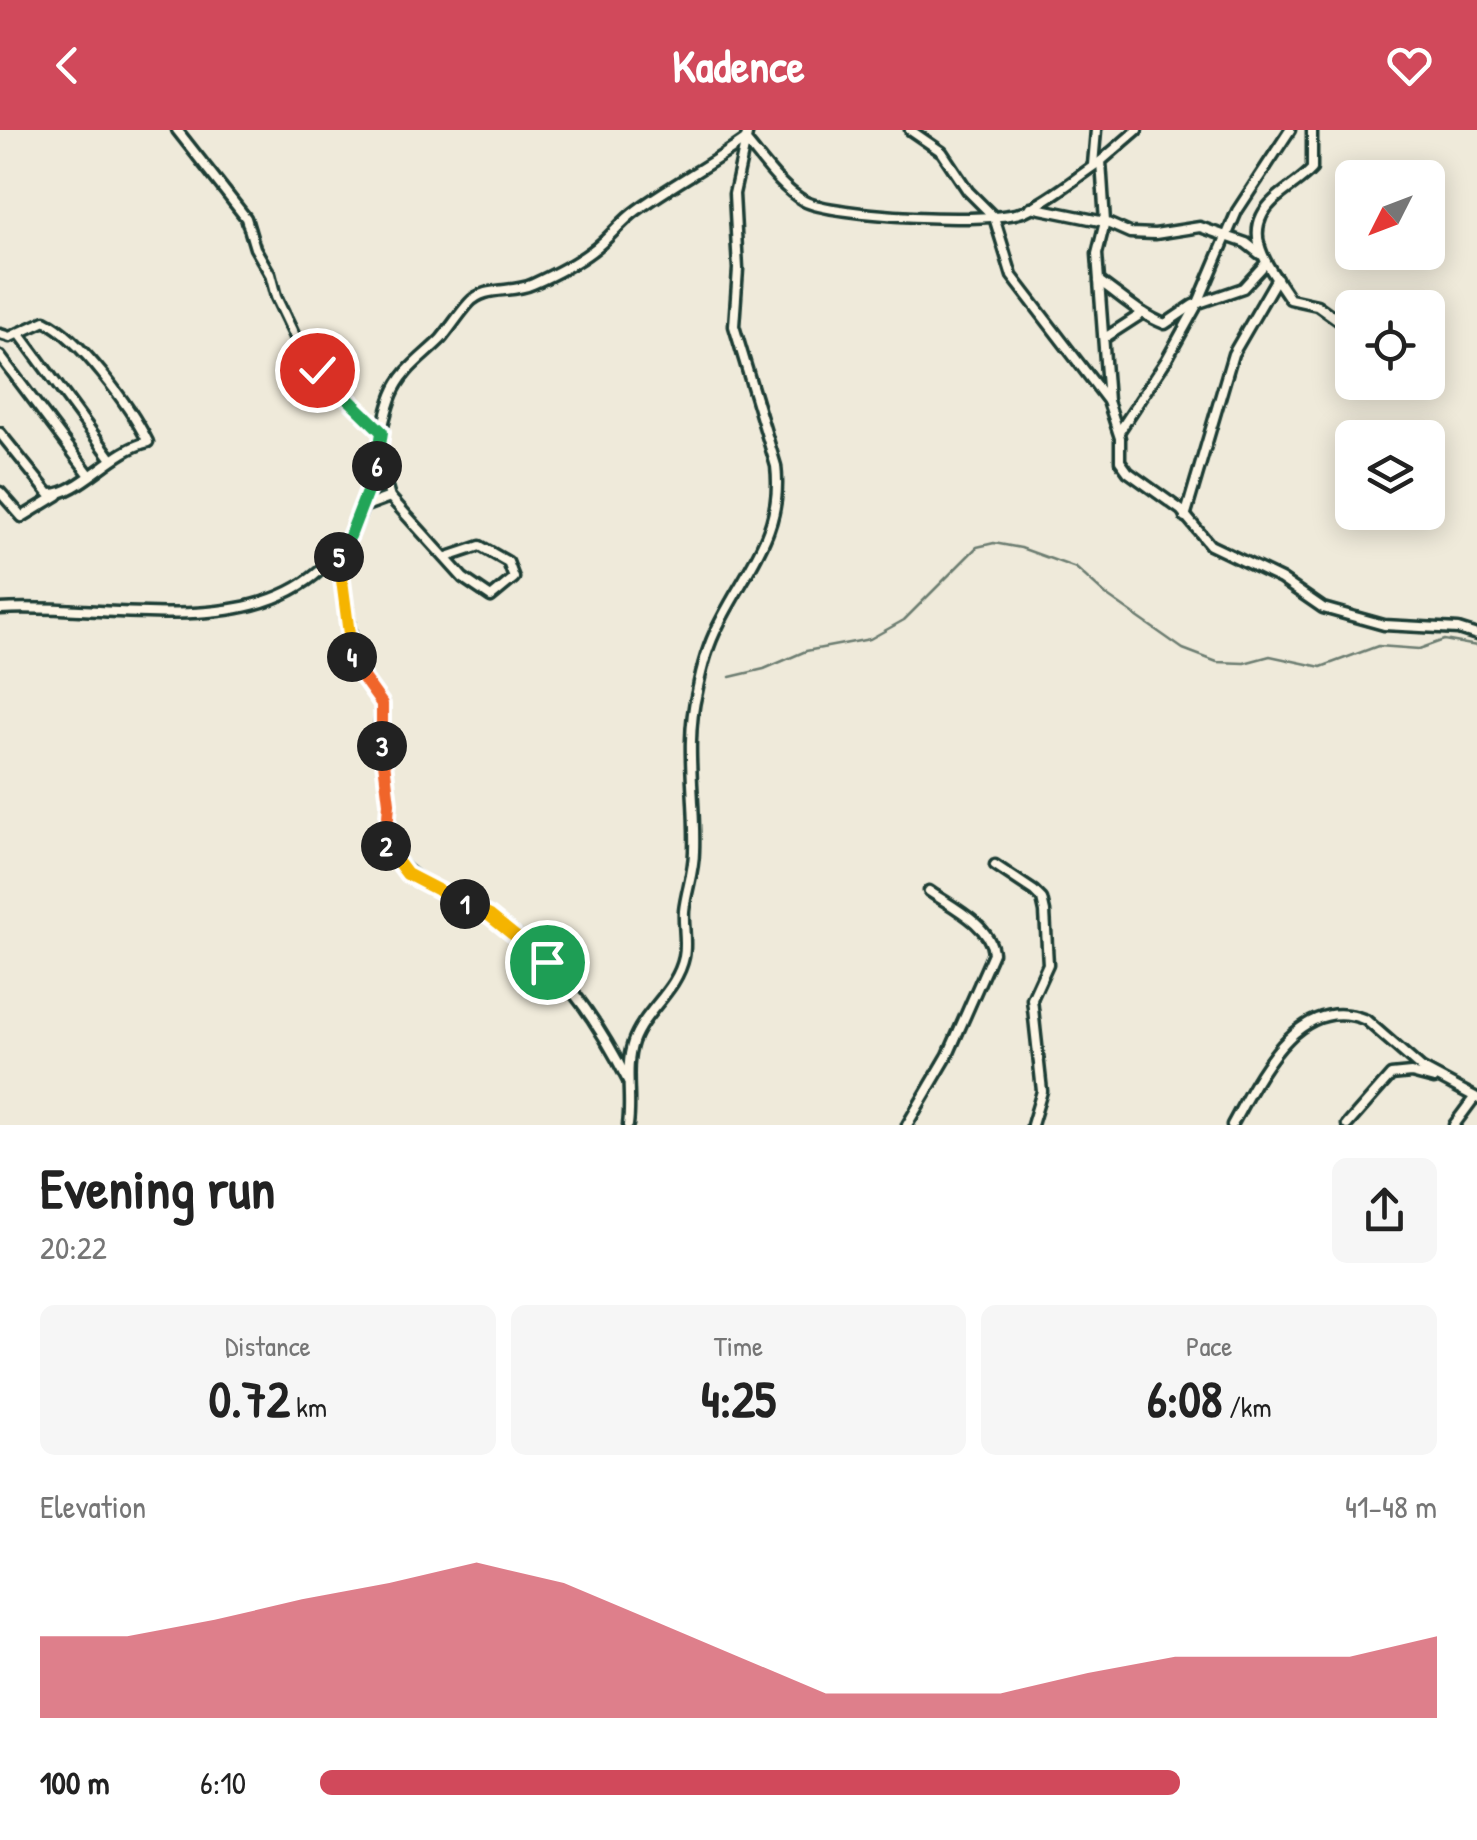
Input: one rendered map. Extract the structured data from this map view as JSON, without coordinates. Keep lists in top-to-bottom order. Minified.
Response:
{"north":"bottom left","page":{"header":"Kadence","pins":["6","5","4","3","2","1"],"heading":["Evening run","20:22"],"stats":[["Distance","0.72 km"],["Time","4:25"],["Pace","6:08 /km"]],"chart":["Elevation","41–48 m"],"list":[{"name":"100 m","note":"6:10"}]}}
